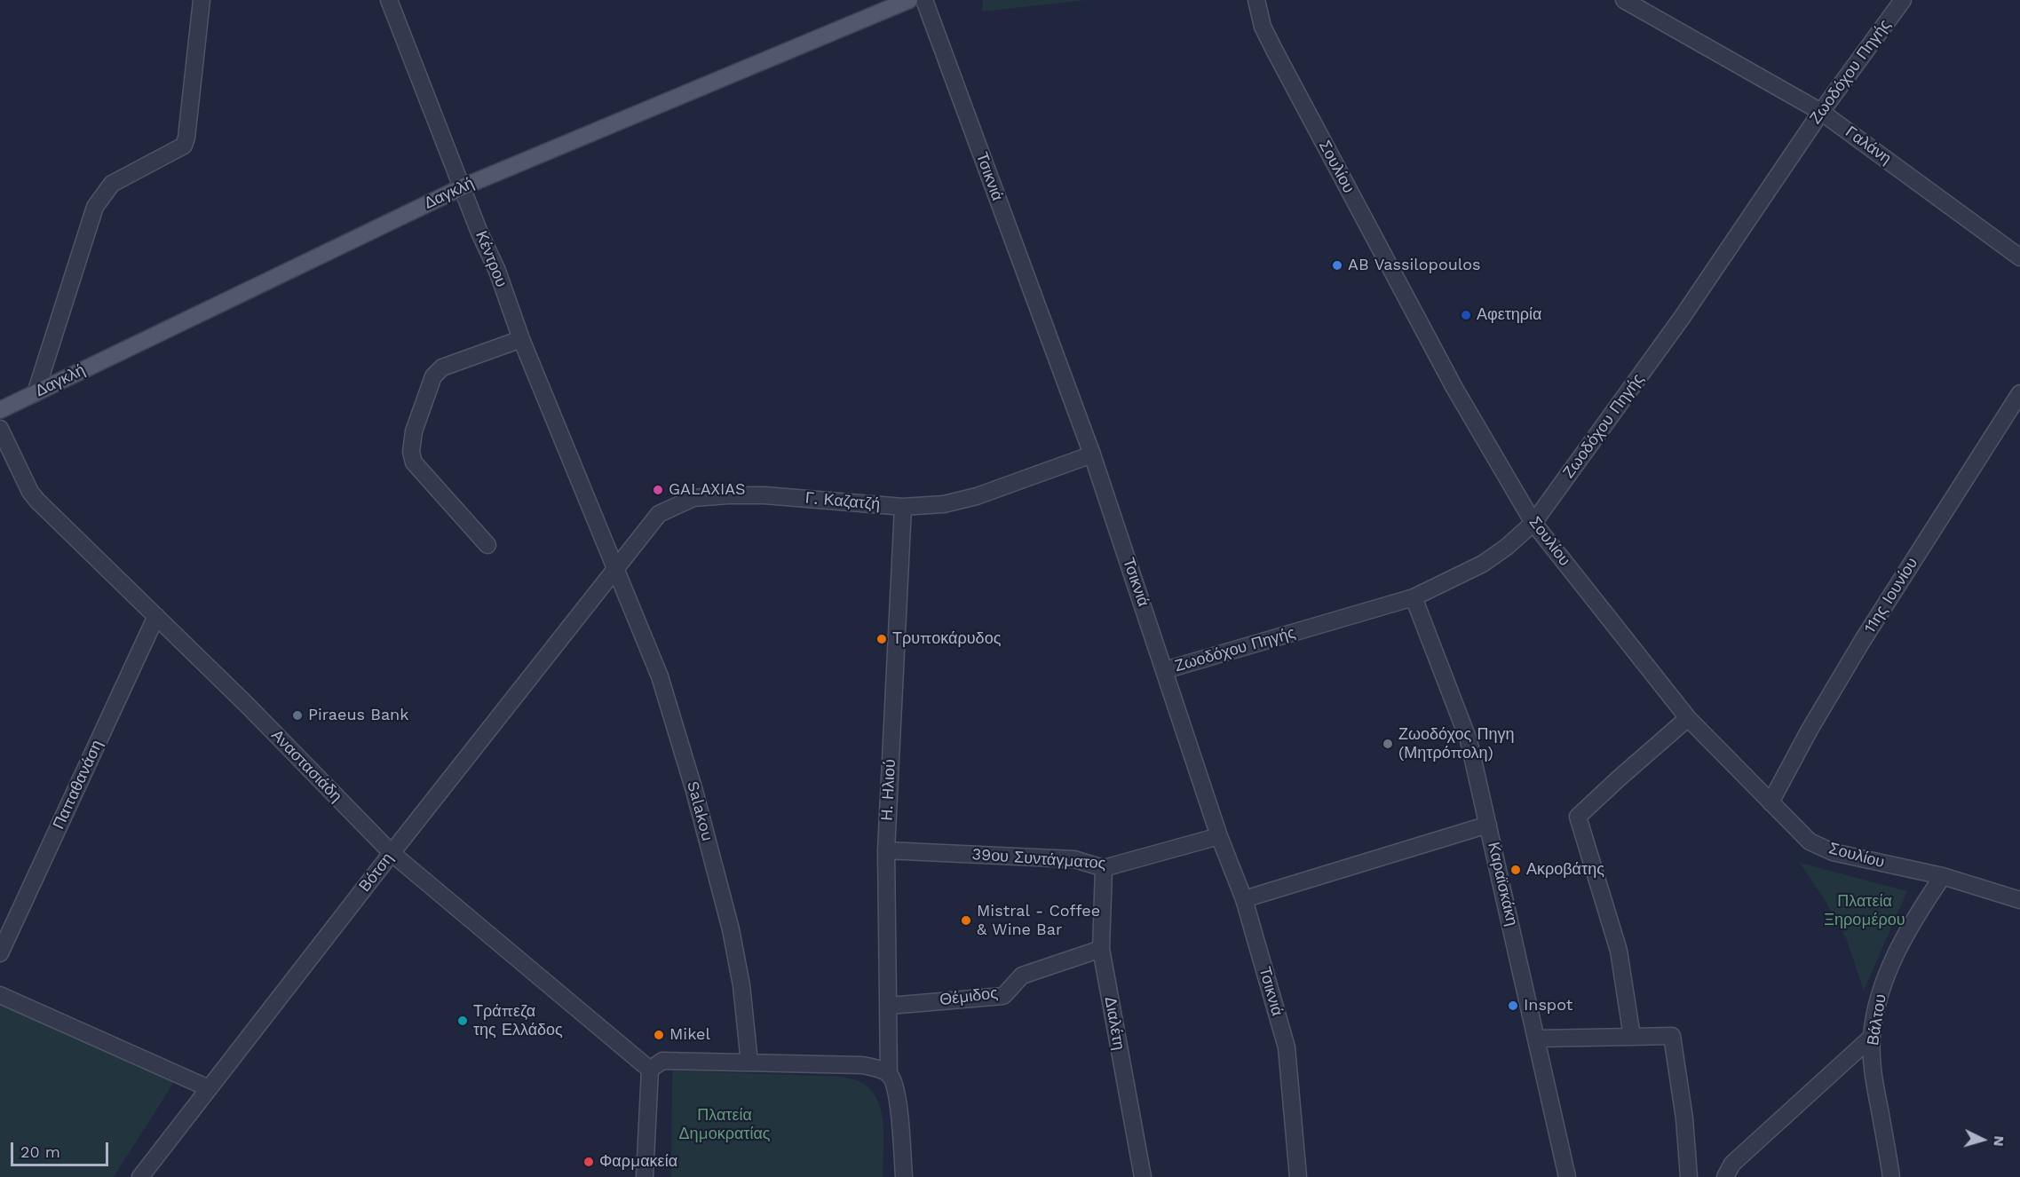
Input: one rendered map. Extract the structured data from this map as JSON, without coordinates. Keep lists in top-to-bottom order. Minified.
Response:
{"streets":{"main road":["Δαγκλή"],"street":["Ζωοδόχου Πηγής","Γαλάνη","Σουλίου","Τσικνιά","Κέντρου","Γ. Καζατζή","11ης Ιουνίου","Αναστασιάδη","Παπαθανάση","Η. Ηλιού","Salakou","39ου Συντάγματος","Βότση","Καραϊσκάκη","Θέμιδος","Βάλτου","Διαλέτη"]},"crossings":[["Ζωοδόχου Πηγής","Γαλάνη"],["Ζωοδόχου Πηγής","Σουλίου"],["Ζωοδόχου Πηγής","Τσικνιά"],["Ζωοδόχου Πηγής","Καραϊσκάκη"],["Σουλίου","11ης Ιουνίου"],["Σουλίου","Βάλτου"],["Τσικνιά","Γ. Καζατζή"],["Τσικνιά","39ου Συντάγματος"],["Δαγκλή","Κέντρου"],["Κέντρου","Salakou"],["Γ. Καζατζή","Η. Ηλιού"],["Γ. Καζατζή","Salakou"],["Γ. Καζατζή","Βότση"],["Αναστασιάδη","Παπαθανάση"],["Αναστασιάδη","Βότση"],["Η. Ηλιού","39ου Συντάγματος"],["Η. Ηλιού","Θέμιδος"],["Salakou","Βότση"],["39ου Συντάγματος","Διαλέτη"],["Θέμιδος","Διαλέτη"]],"parks":["Πλατεία Ξηρομέρου","Πλατεία Δημοκρατίας"],"places":["AB Vassilopoulos","Αφετηρία","GALAXIAS","Τρυποκάρυδος","Piraeus Bank","Ζωοδόχος Πηγη (Μητρόπολη)","Ακροβάτης","Mistral - Coffee & Wine Bar","Inspot","Τράπεζα της Ελλάδος","Mikel","Φαρμακεία"],"scale_bar":"20 m","north":"right"}
